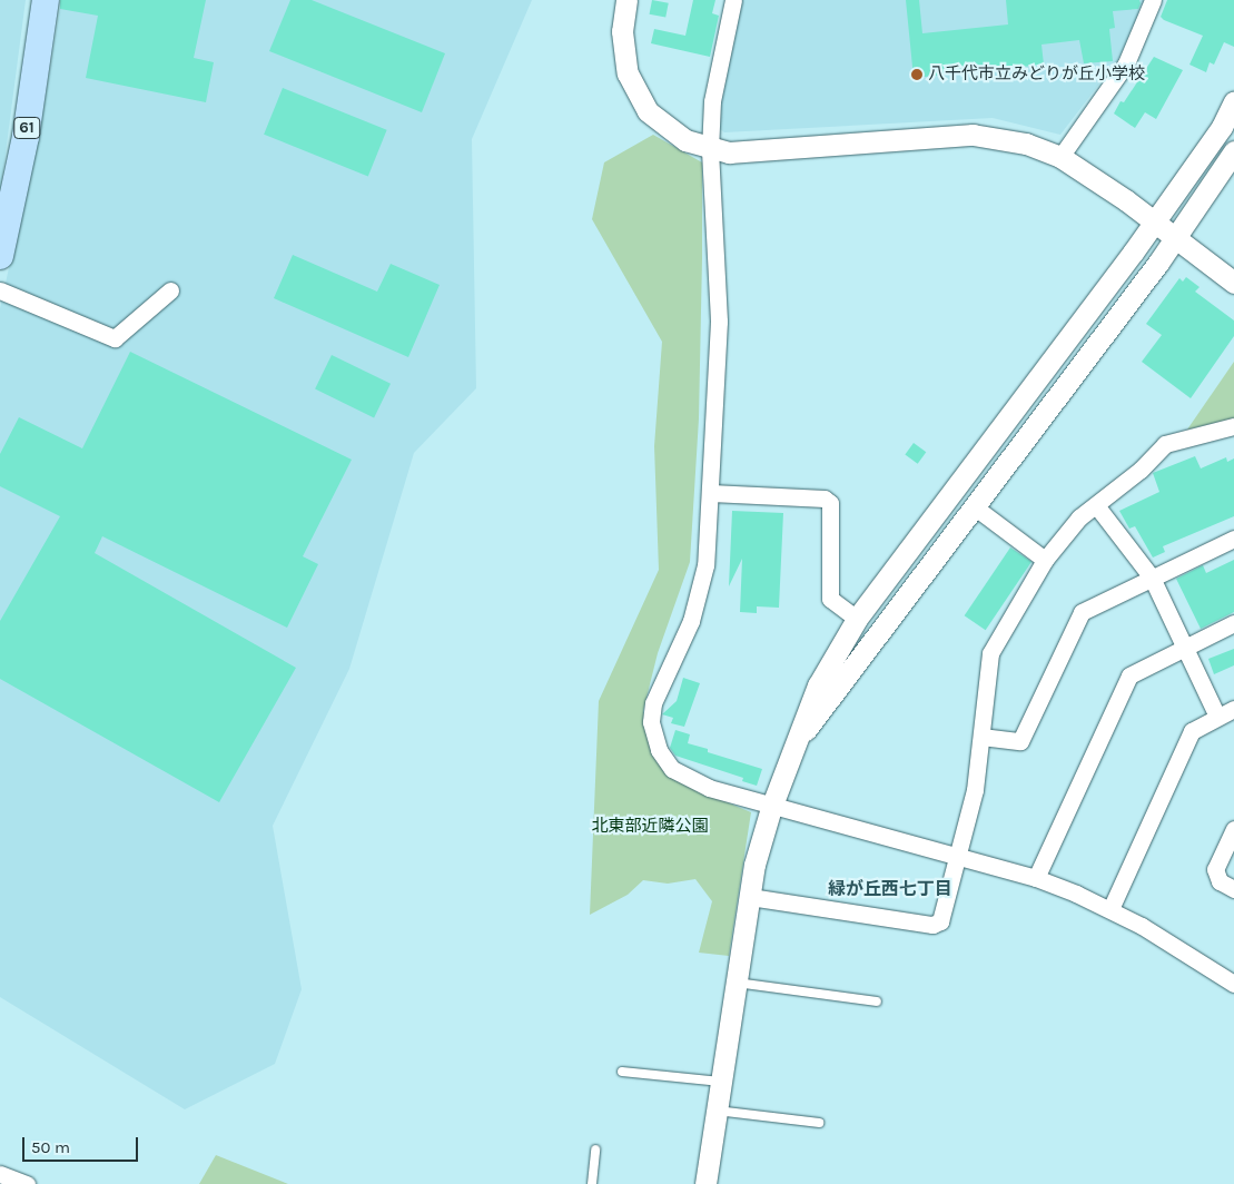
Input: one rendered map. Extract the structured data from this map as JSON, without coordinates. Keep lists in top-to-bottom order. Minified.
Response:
{"streets":{"main road":["61"]},"districts":["緑が丘西七丁目"],"parks":["北東部近隣公園"],"places":["八千代市立みどりが丘小学校"],"scale_bar":"50 m"}
